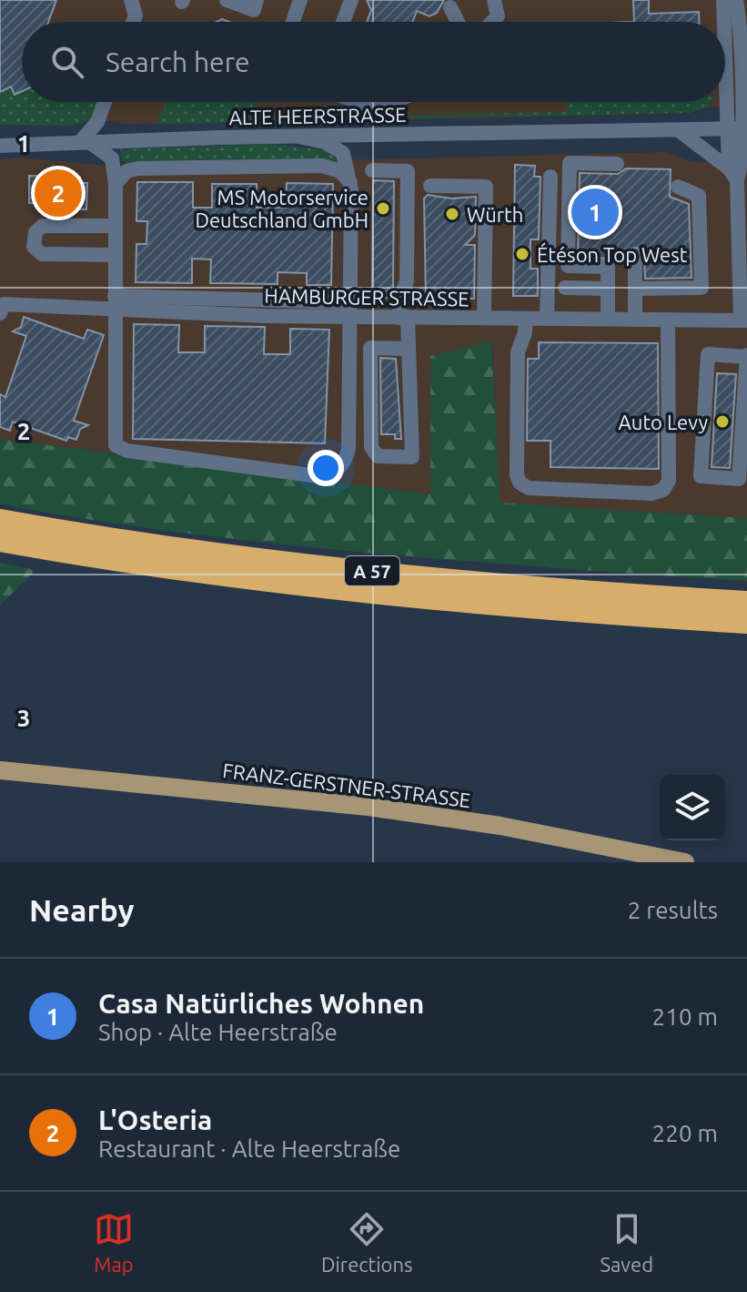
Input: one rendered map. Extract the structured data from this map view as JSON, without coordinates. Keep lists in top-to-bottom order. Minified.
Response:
{"streets":{"highway":["A 57"],"main road":["FRANZ-GERSTNER-STRASSE"],"street":["ALTE HEERSTRASSE","HAMBURGER STRASSE"]},"crossings":[["ALTE HEERSTRASSE","HAMBURGER STRASSE"]],"places":["MS Motorservice Deutschland GmbH","Würth","Étéson Top West","Auto Levy"],"page":{"search":"Search here","pins":["2","1"],"heading":["Nearby","2 results"],"list":[{"mark":"1","name":"Casa Natürliches Wohnen","note":"Shop · Alte Heerstraße","value":"210 m"},{"mark":"2","name":"L'Osteria","note":"Restaurant · Alte Heerstraße","value":"220 m"}],"nav":["Map","Directions","Saved"]},"grid":{"rows":["1","2","3"]}}
